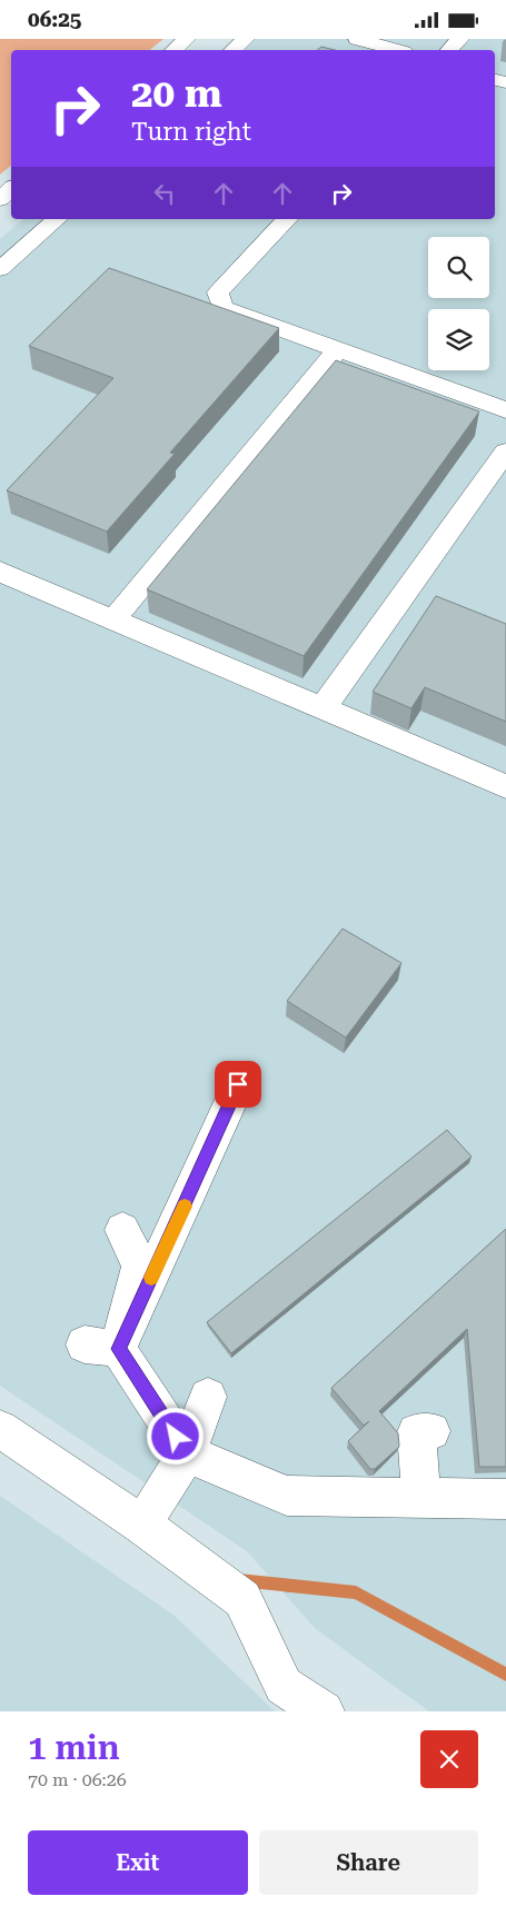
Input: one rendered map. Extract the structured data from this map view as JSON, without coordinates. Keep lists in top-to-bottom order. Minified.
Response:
{"page":{"status":"06:25","turn":["20 m","Turn right"],"heading":["1 min","70 m · 06:26"],"buttons":["Exit","Share"]}}
